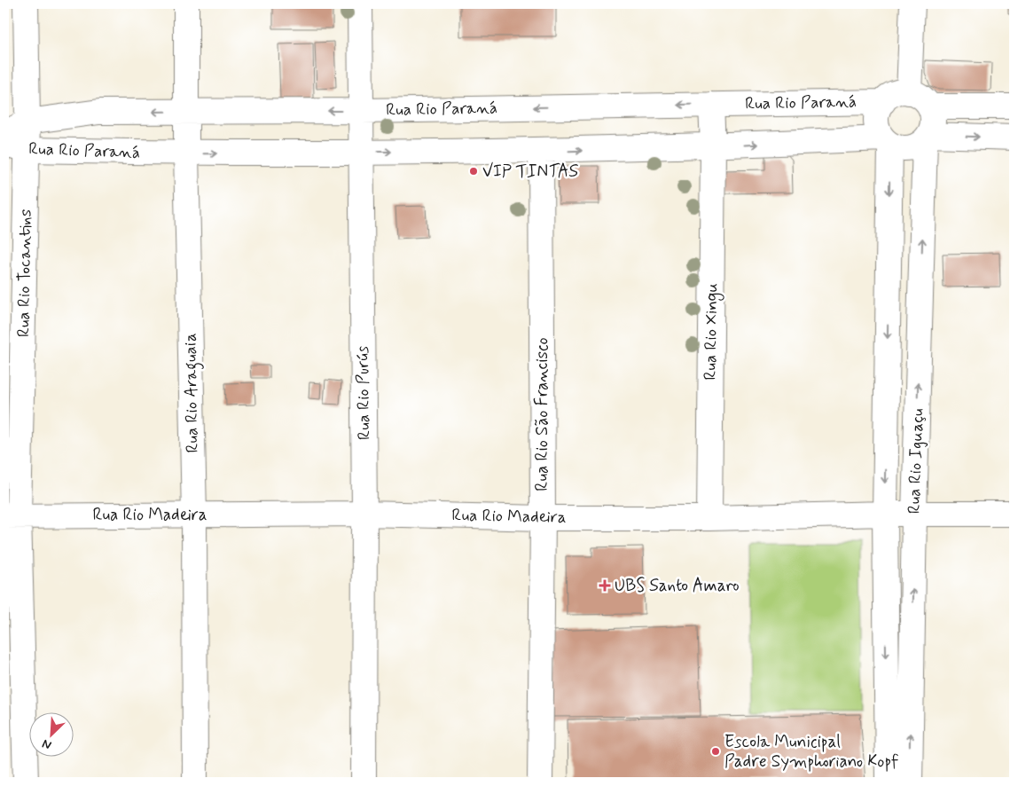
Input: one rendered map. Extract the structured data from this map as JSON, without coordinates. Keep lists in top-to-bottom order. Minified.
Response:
{"streets":{"street":["Rua Rio Paraná","Rua Rio Tocantins","Rua Rio Xingu","Rua Rio Araguaia","Rua Rio Purús","Rua Rio São Francisco","Rua Rio Iguaçu","Rua Rio Madeira"]},"crossings":[["Rua Rio Paraná","Rua Rio Tocantins"],["Rua Rio Paraná","Rua Rio Xingu"],["Rua Rio Paraná","Rua Rio Araguaia"],["Rua Rio Paraná","Rua Rio Purús"],["Rua Rio Paraná","Rua Rio São Francisco"],["Rua Rio Paraná","Rua Rio Iguaçu"],["Rua Rio Tocantins","Rua Rio Madeira"],["Rua Rio Xingu","Rua Rio Madeira"],["Rua Rio Araguaia","Rua Rio Madeira"],["Rua Rio Purús","Rua Rio Madeira"],["Rua Rio São Francisco","Rua Rio Madeira"],["Rua Rio Iguaçu","Rua Rio Madeira"]],"places":{"other":["VIP TINTAS","Escola Municipal Padre Symphoriano Kopf"],"health":["UBS Santo Amaro"]},"north":"bottom left"}
